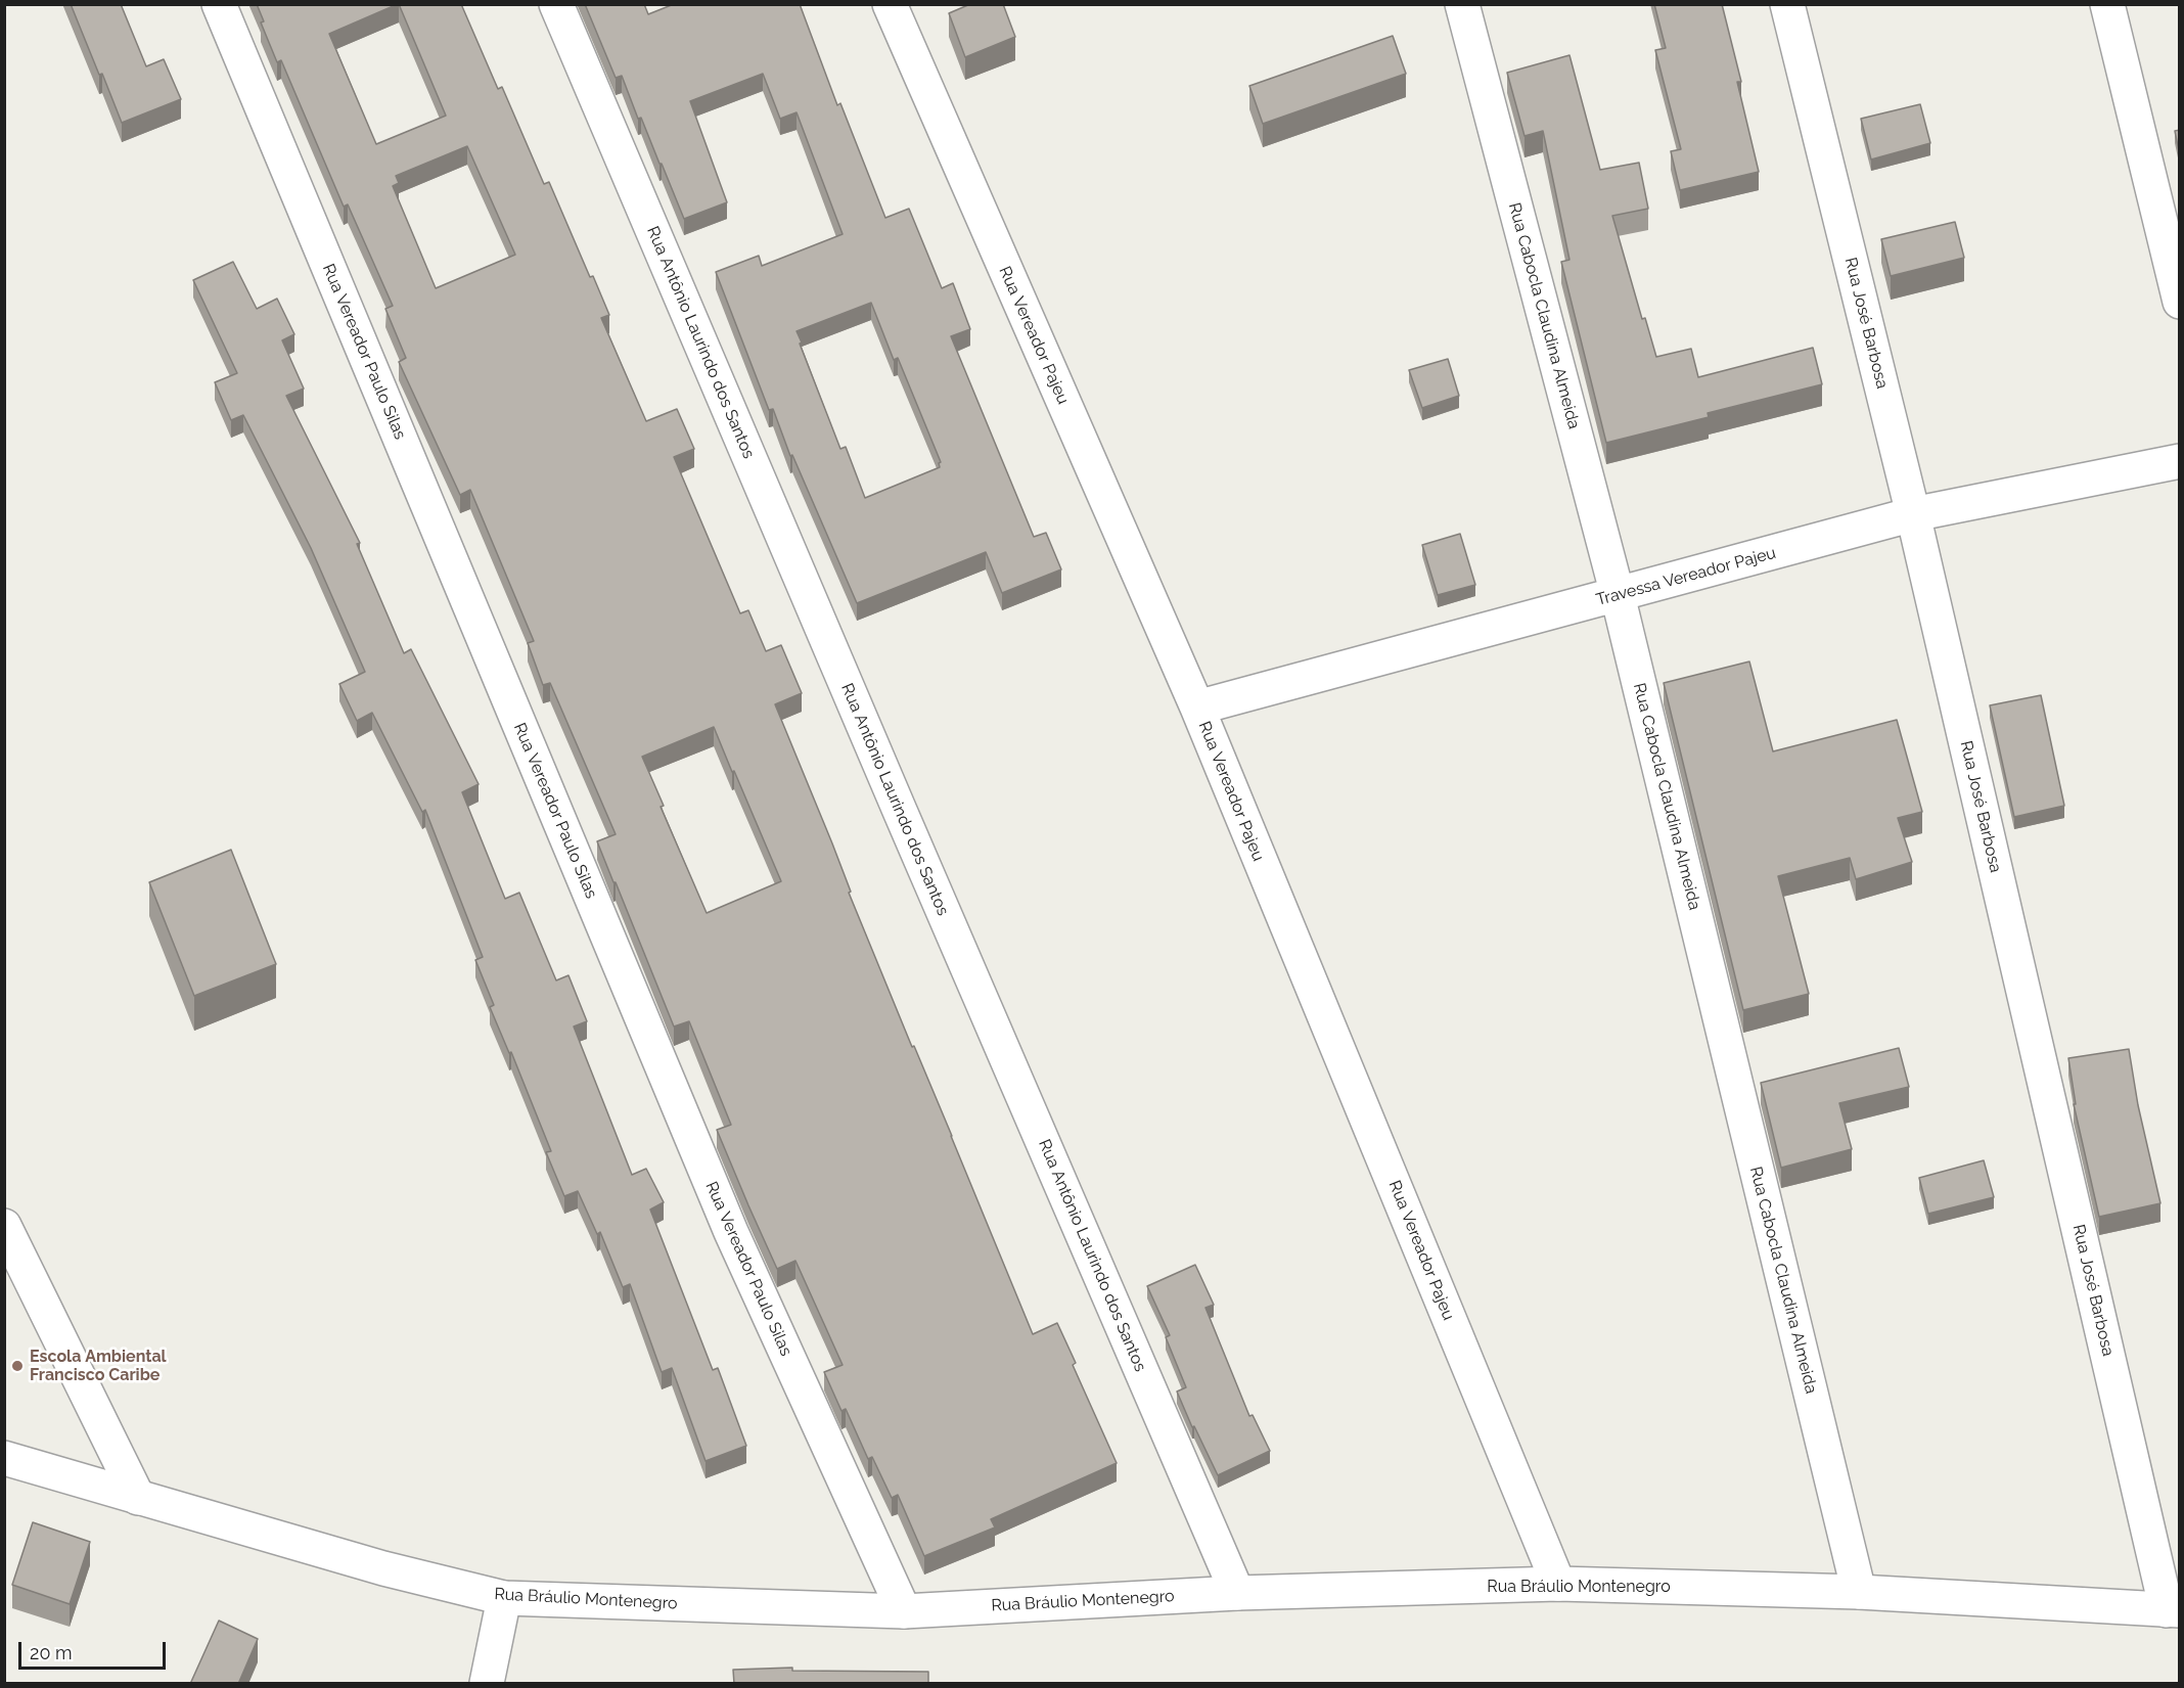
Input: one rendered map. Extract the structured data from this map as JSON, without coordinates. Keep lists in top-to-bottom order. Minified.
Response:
{"streets":{"street":["Rua Cabocla Claudina Almeida","Rua José Barbosa","Rua Vereador Pajeu","Rua Antônio Laurindo dos Santos","Rua Vereador Paulo Silas","Travessa Vereador Pajeu","Rua Bráulio Montenegro"]},"crossings":[["Rua Cabocla Claudina Almeida","Travessa Vereador Pajeu"],["Rua Cabocla Claudina Almeida","Rua Bráulio Montenegro"],["Rua José Barbosa","Travessa Vereador Pajeu"],["Rua José Barbosa","Rua Bráulio Montenegro"],["Rua Vereador Pajeu","Travessa Vereador Pajeu"],["Rua Vereador Pajeu","Rua Bráulio Montenegro"],["Rua Antônio Laurindo dos Santos","Rua Bráulio Montenegro"],["Rua Vereador Paulo Silas","Rua Bráulio Montenegro"]],"places":["Escola Ambiental Francisco Caribe"],"scale_bar":"20 m"}
